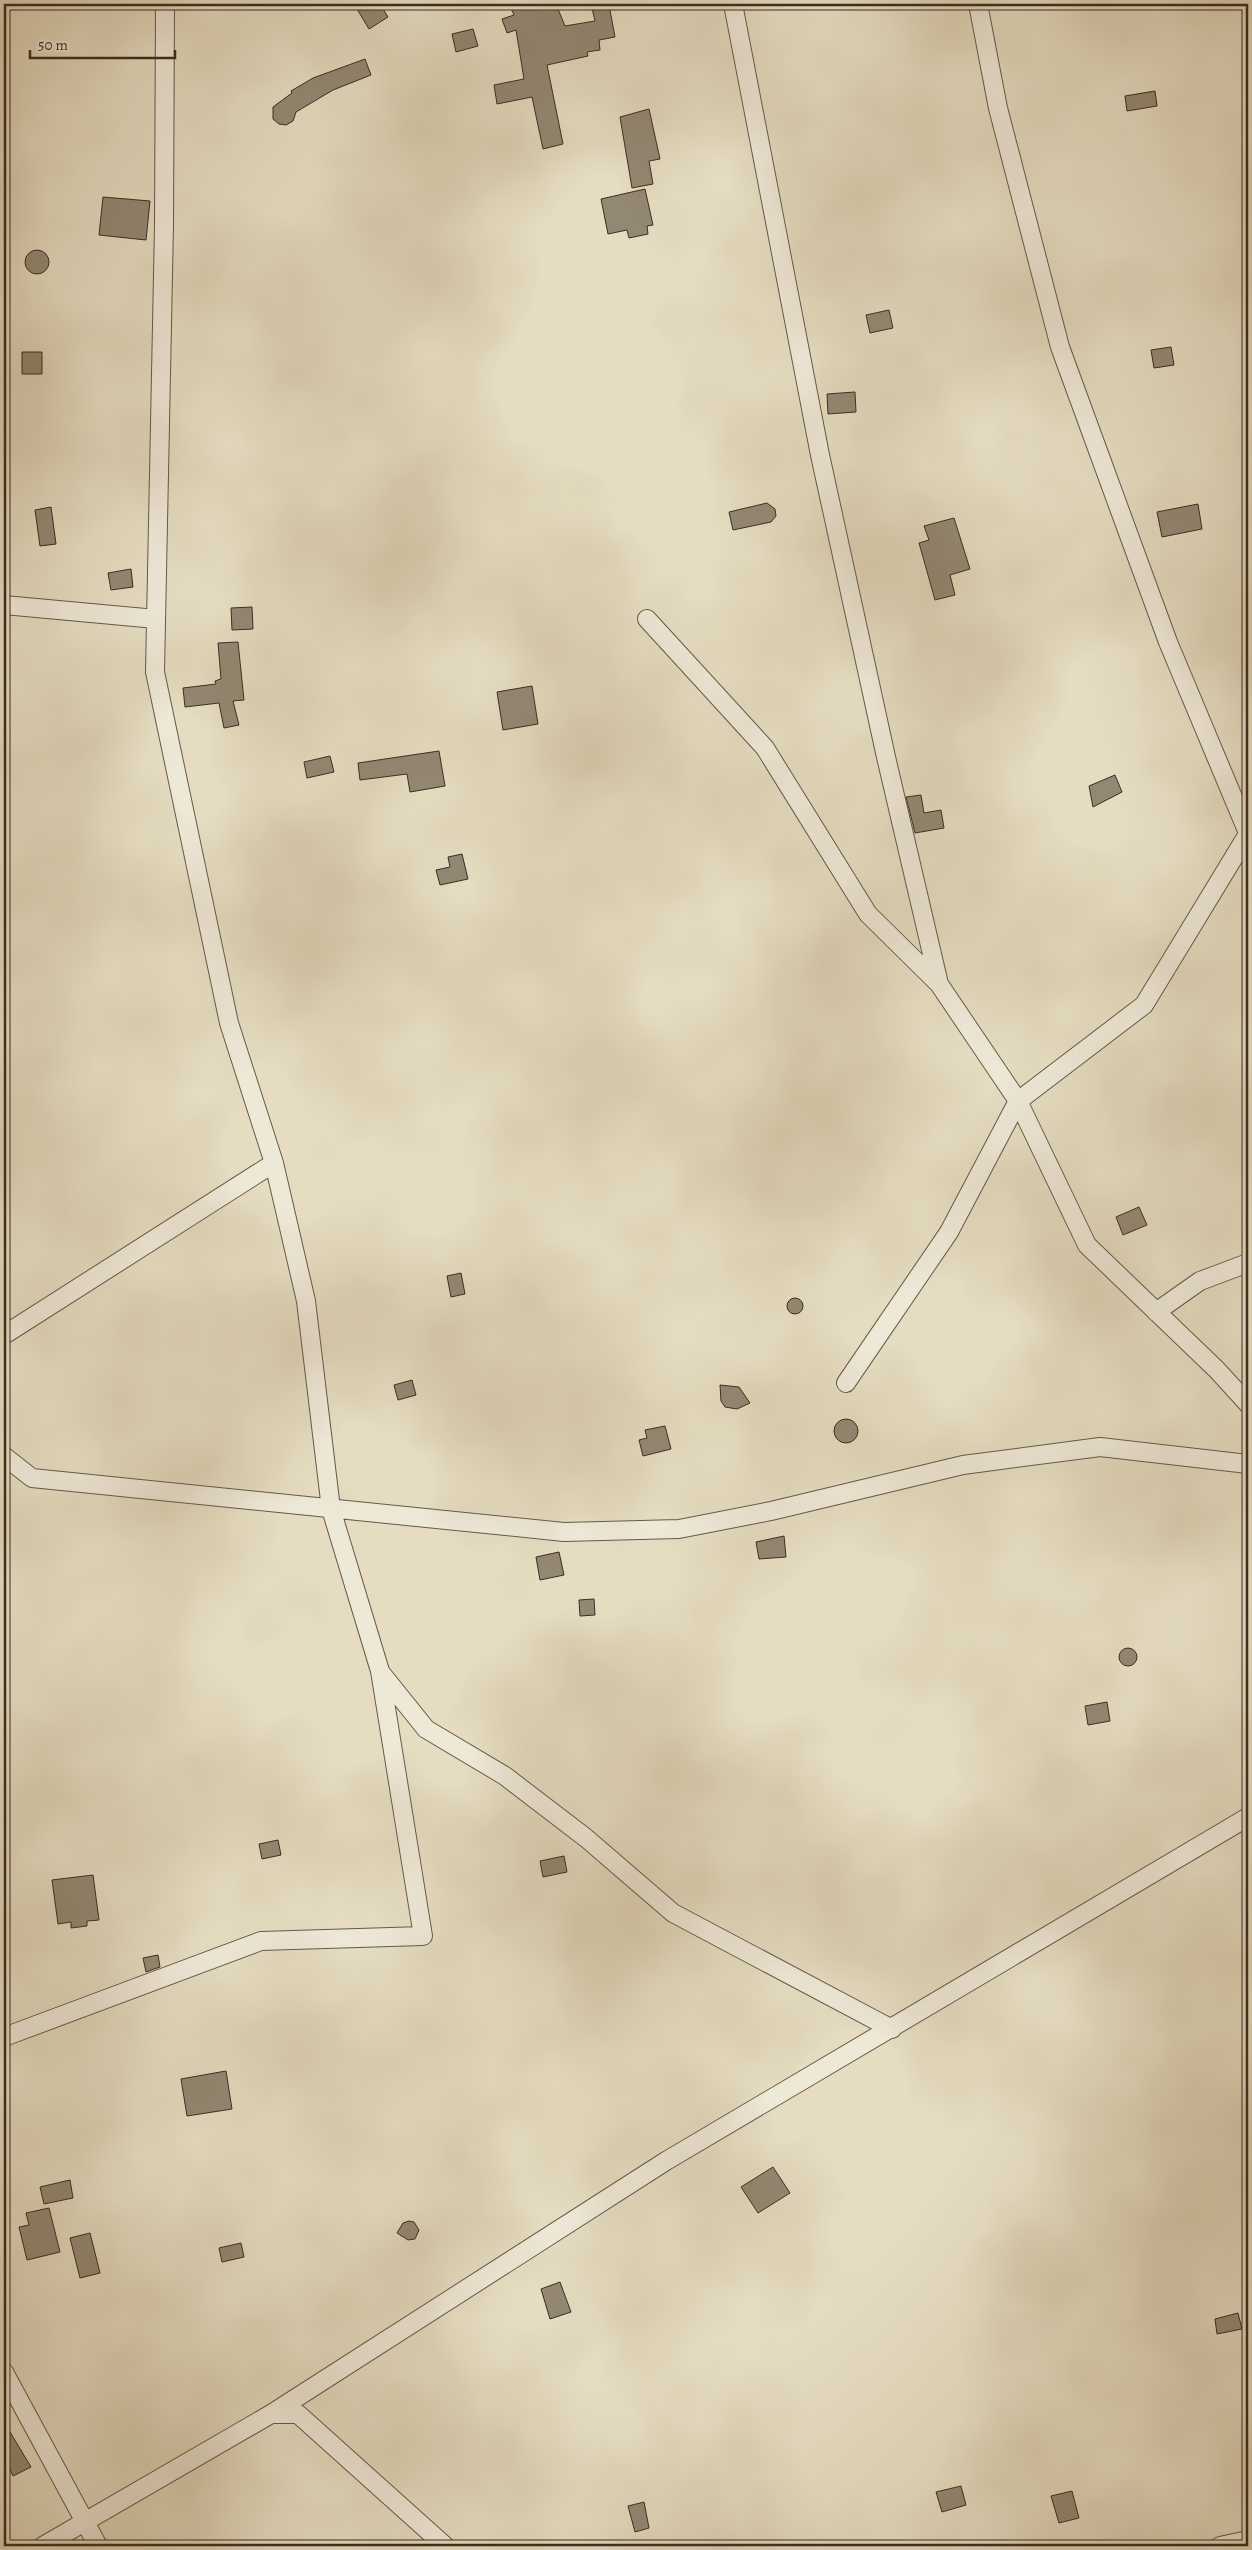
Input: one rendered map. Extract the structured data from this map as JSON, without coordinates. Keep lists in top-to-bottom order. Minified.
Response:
{"scale_bar":"50 m"}
